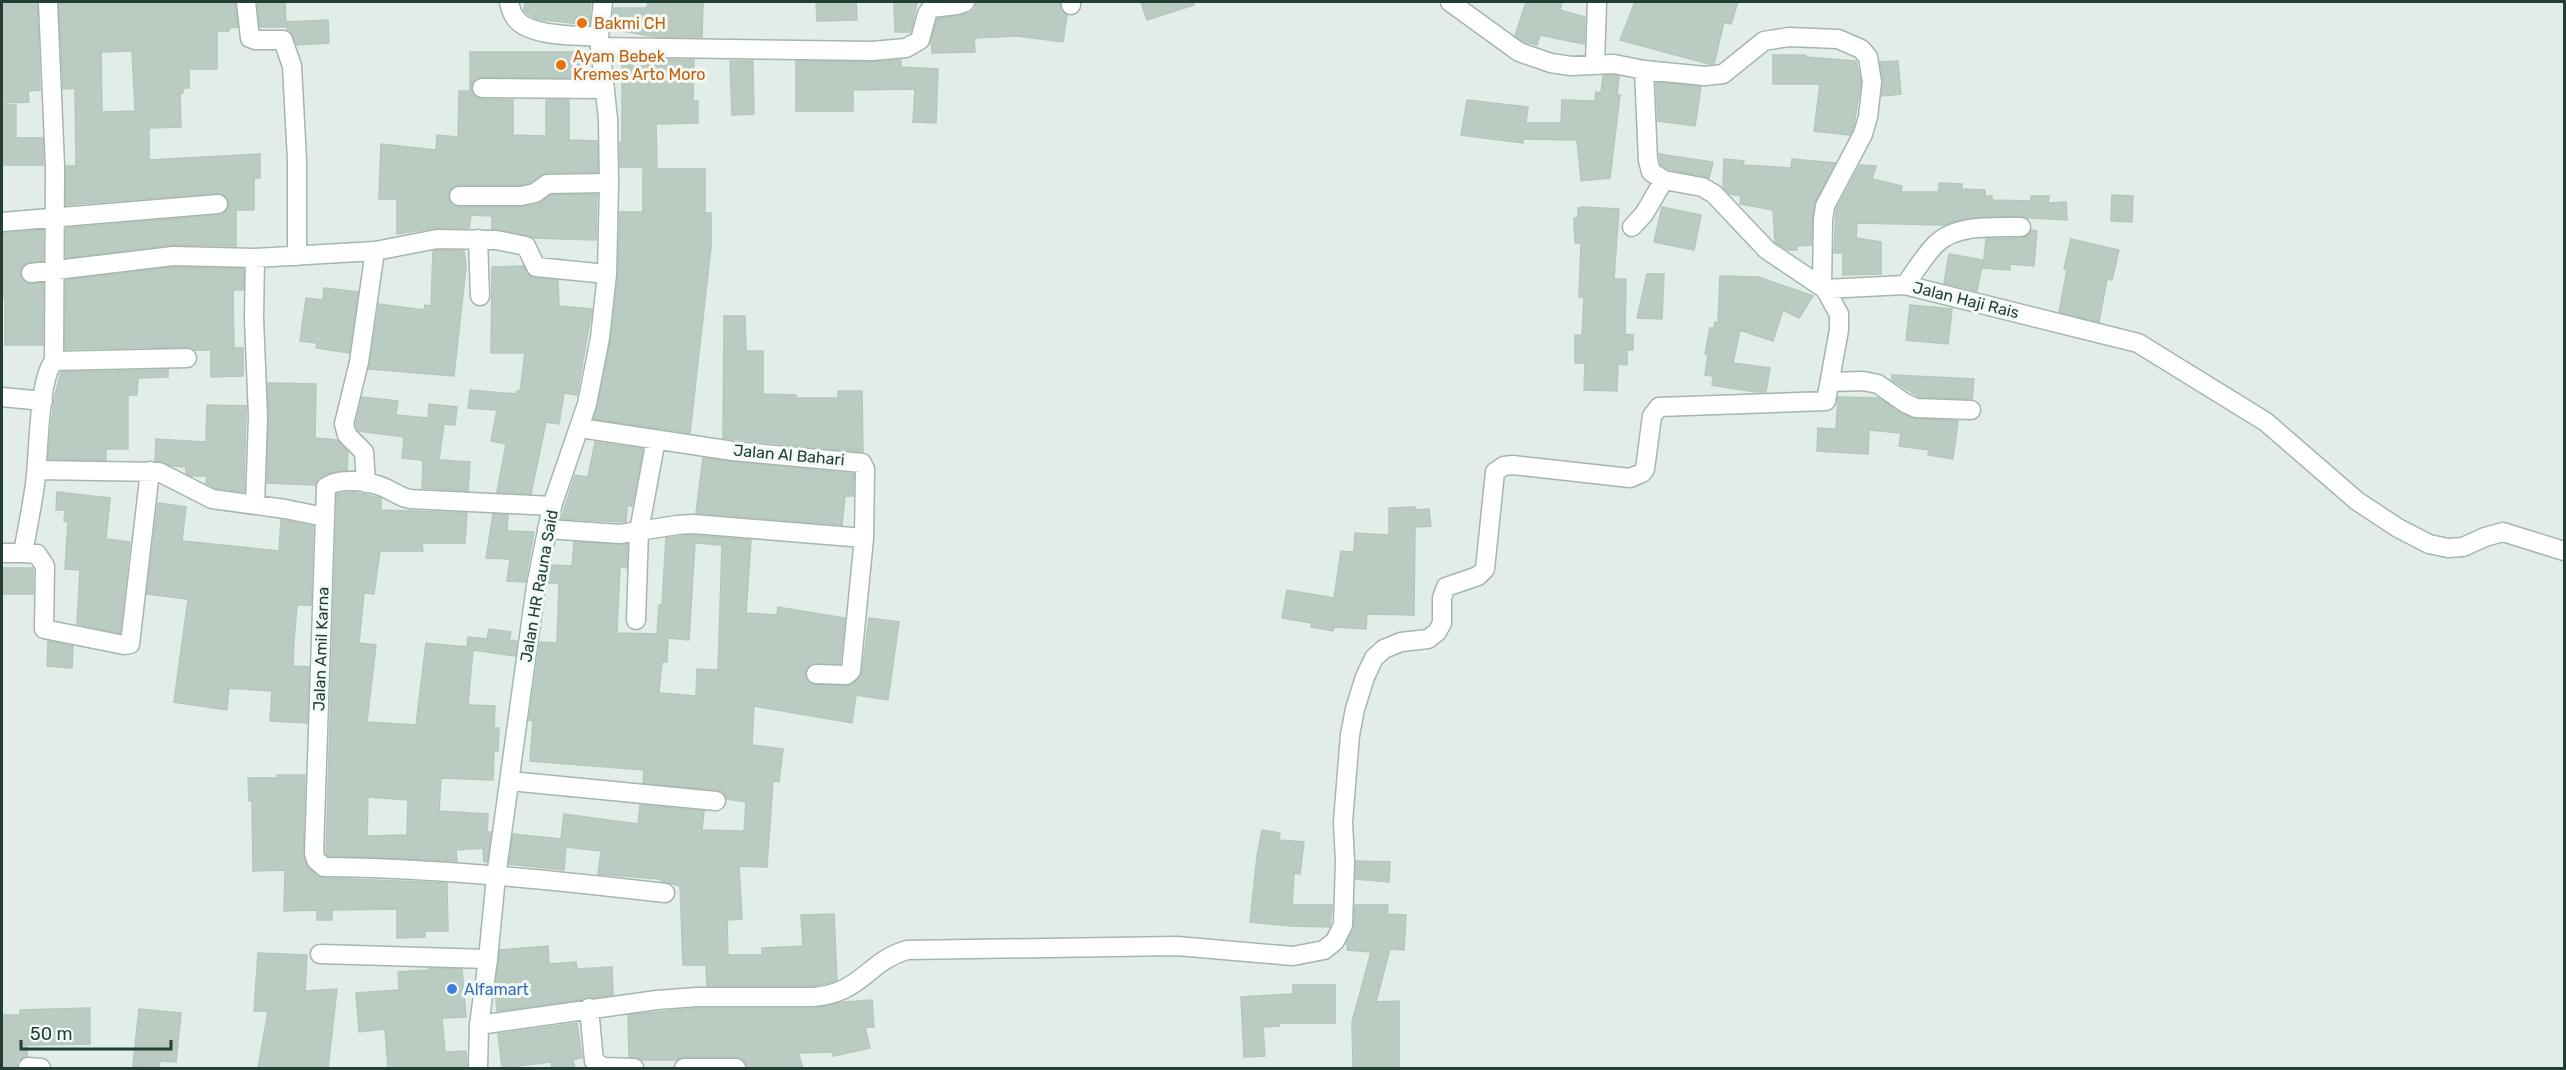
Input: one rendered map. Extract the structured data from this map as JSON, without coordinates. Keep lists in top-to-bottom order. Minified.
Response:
{"streets":{"street":["Jalan Haji Rais","Jalan Al Bahari","Jalan HR Rauna Said","Jalan Amil Karna"]},"crossings":[["Jalan Al Bahari","Jalan HR Rauna Said"],["Jalan HR Rauna Said","Jalan Amil Karna"]],"places":["Bakmi CH","Ayam Bebek Kremes Arto Moro","Alfamart"],"scale_bar":"50 m"}
